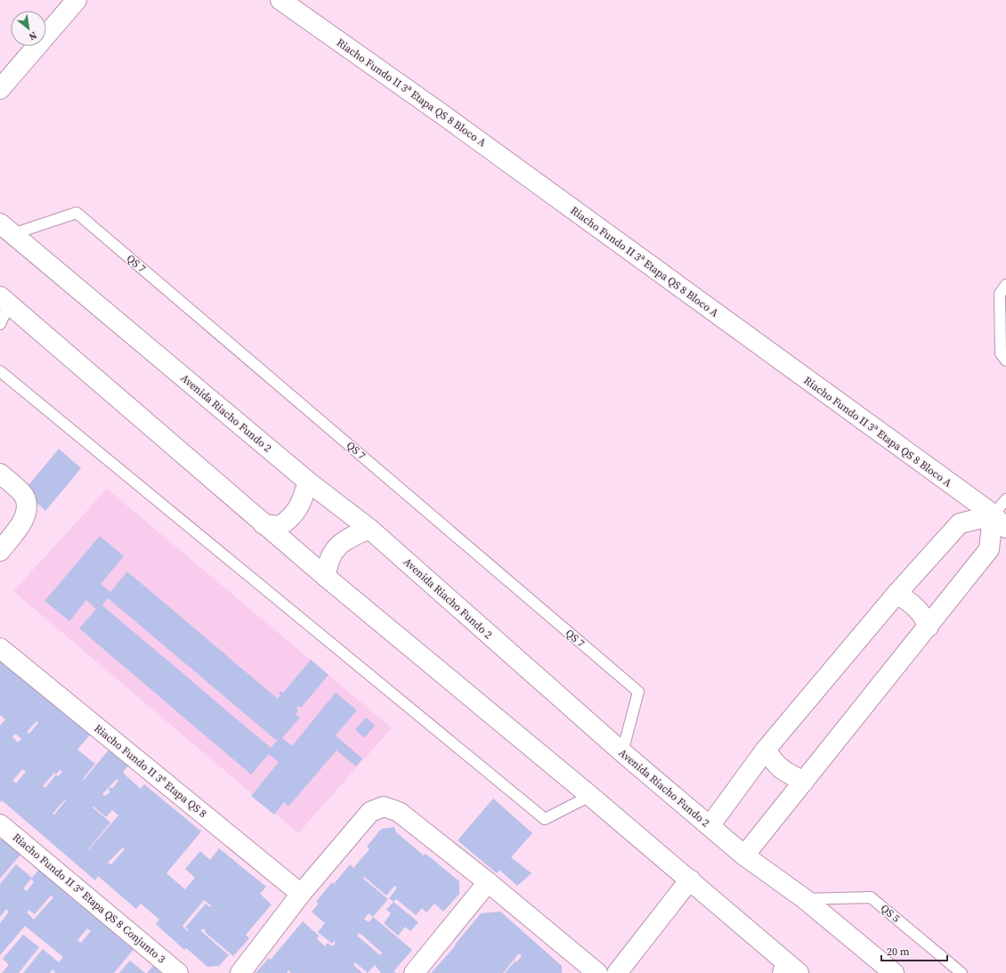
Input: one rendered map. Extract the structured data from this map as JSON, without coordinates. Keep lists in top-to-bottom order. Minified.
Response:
{"streets":{"street":["Riacho Fundo II 3ª Etapa QS 8 Bloco A","Avenida Riacho Fundo 2","Riacho Fundo II 3ª Etapa QS 8","Riacho Fundo II 3ª Etapa QS 8 Conjunto 3"],"lane":["QS 7","QS 5"]},"crossings":[["QS 7","Avenida Riacho Fundo 2"],["Avenida Riacho Fundo 2","QS 5"]],"scale_bar":"20 m","north":"bottom right"}
